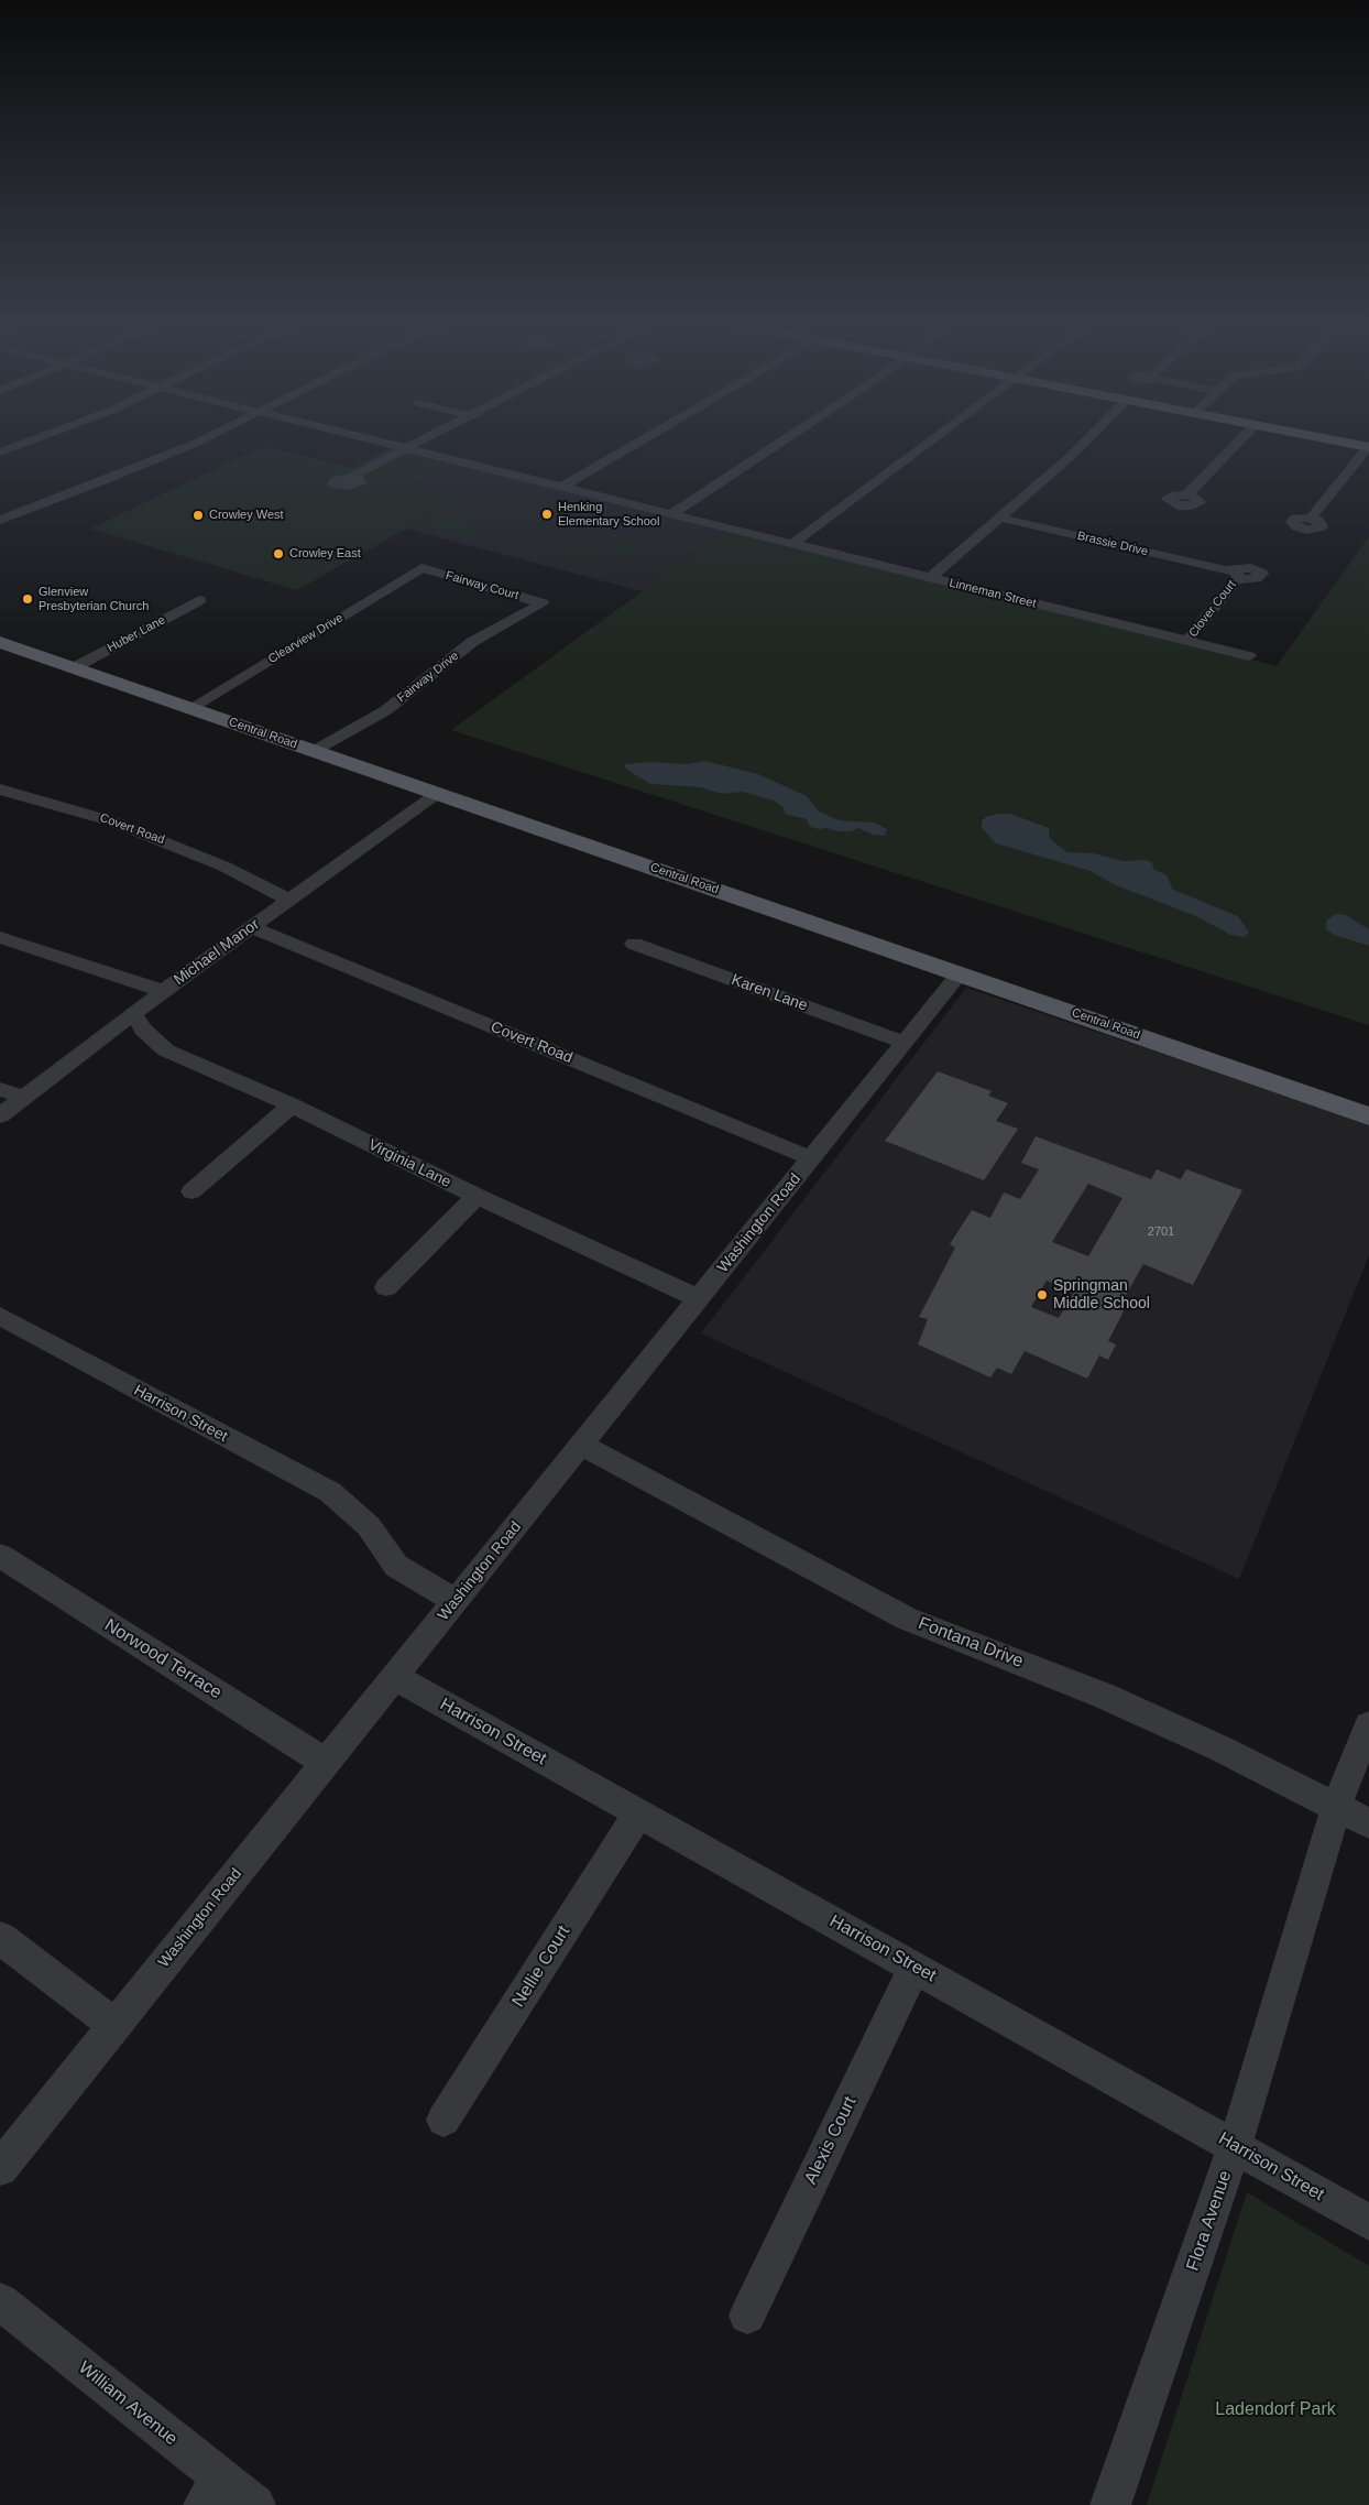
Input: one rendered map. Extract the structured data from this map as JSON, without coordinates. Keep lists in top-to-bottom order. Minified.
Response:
{"streets":{"main road":["Central Road"],"street":["Brassie Drive","Fairway Court","Linneman Street","Clover Court","Huber Lane","Clearview Drive","Fairway Drive","Covert Road","Michael Manor","Karen Lane","Virginia Lane","Washington Road","Harrison Street","Fontana Drive","Norwood Terrace","Nellie Court","Alexis Court","Flora Avenue","William Avenue"]},"crossings":[["Brassie Drive","Clover Court"],["Fairway Court","Clearview Drive"],["Fairway Court","Fairway Drive"],["Linneman Street","Clover Court"],["Huber Lane","Central Road"],["Clearview Drive","Central Road"],["Fairway Drive","Central Road"],["Central Road","Michael Manor"],["Central Road","Washington Road"],["Covert Road","Michael Manor"],["Covert Road","Washington Road"],["Michael Manor","Virginia Lane"],["Karen Lane","Washington Road"],["Virginia Lane","Washington Road"],["Washington Road","Harrison Street"],["Washington Road","Fontana Drive"],["Washington Road","Norwood Terrace"],["Harrison Street","Nellie Court"],["Harrison Street","Alexis Court"],["Harrison Street","Flora Avenue"],["Fontana Drive","Flora Avenue"]],"parks":["Ladendorf Park"],"places":["Henking Elementary School","Crowley West","Crowley East","Glenview Presbyterian Church","Springman Middle School"],"house_numbers":["2701"]}
